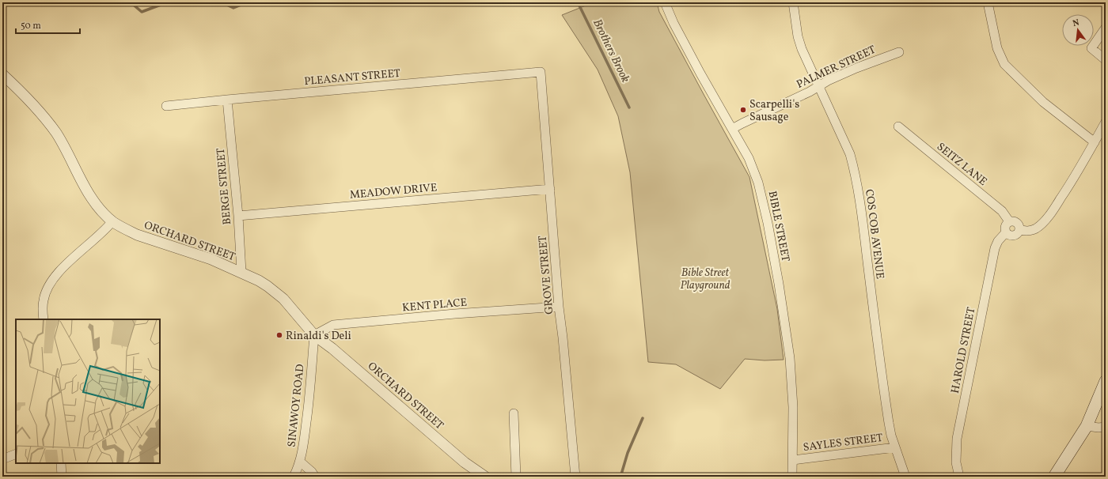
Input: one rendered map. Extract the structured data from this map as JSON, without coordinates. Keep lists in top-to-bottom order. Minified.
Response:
{"streets":{"street":["PALMER STREET","PLEASANT STREET","SEITZ LANE","BERGE STREET","MEADOW DRIVE","BIBLE STREET","COS COB AVENUE","ORCHARD STREET","GROVE STREET","KENT PLACE","HAROLD STREET","SINAWOY ROAD","SAYLES STREET"]},"crossings":[["PALMER STREET","BIBLE STREET"],["PALMER STREET","COS COB AVENUE"],["PLEASANT STREET","BERGE STREET"],["PLEASANT STREET","GROVE STREET"],["SEITZ LANE","HAROLD STREET"],["BERGE STREET","MEADOW DRIVE"],["BERGE STREET","ORCHARD STREET"],["MEADOW DRIVE","GROVE STREET"],["BIBLE STREET","SAYLES STREET"],["COS COB AVENUE","SAYLES STREET"],["ORCHARD STREET","KENT PLACE"],["ORCHARD STREET","SINAWOY ROAD"],["GROVE STREET","KENT PLACE"],["KENT PLACE","SINAWOY ROAD"]],"water":["Brothers Brook"],"parks":["Bible Street Playground"],"places":["Scarpelli's Sausage","Rinaldi's Deli"],"scale_bar":"50 m","north":"top"}
